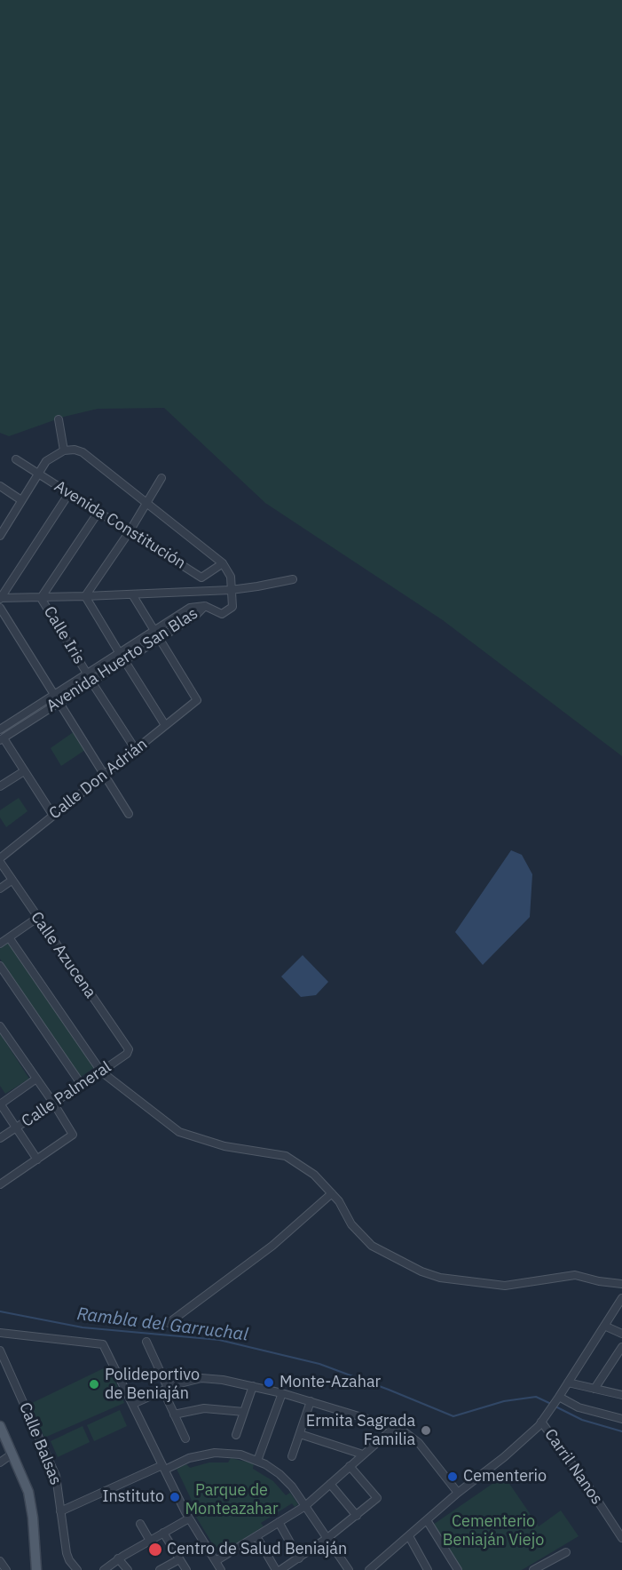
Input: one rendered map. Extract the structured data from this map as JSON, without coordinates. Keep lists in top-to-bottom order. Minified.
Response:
{"streets":{"street":["Avenida Constitución","Calle Iris","Avenida Huerto San Blas","Calle Don Adrián","Calle Azucena","Calle Palmeral","Calle Balsas","Carril Nanos"]},"crossings":[["Calle Iris","Avenida Huerto San Blas"],["Calle Iris","Calle Don Adrián"],["Avenida Huerto San Blas","Calle Don Adrián"],["Calle Don Adrián","Calle Azucena"],["Calle Azucena","Calle Palmeral"]],"water":["Rambla del Garruchal"],"parks":["Parque de Monteazahar","Cementerio Beniaján Viejo"],"places":["Monte-Azahar","Polideportivo de Beniaján","Ermita Sagrada Familia","Cementerio","Instituto","Centro de Salud Beniaján"]}
